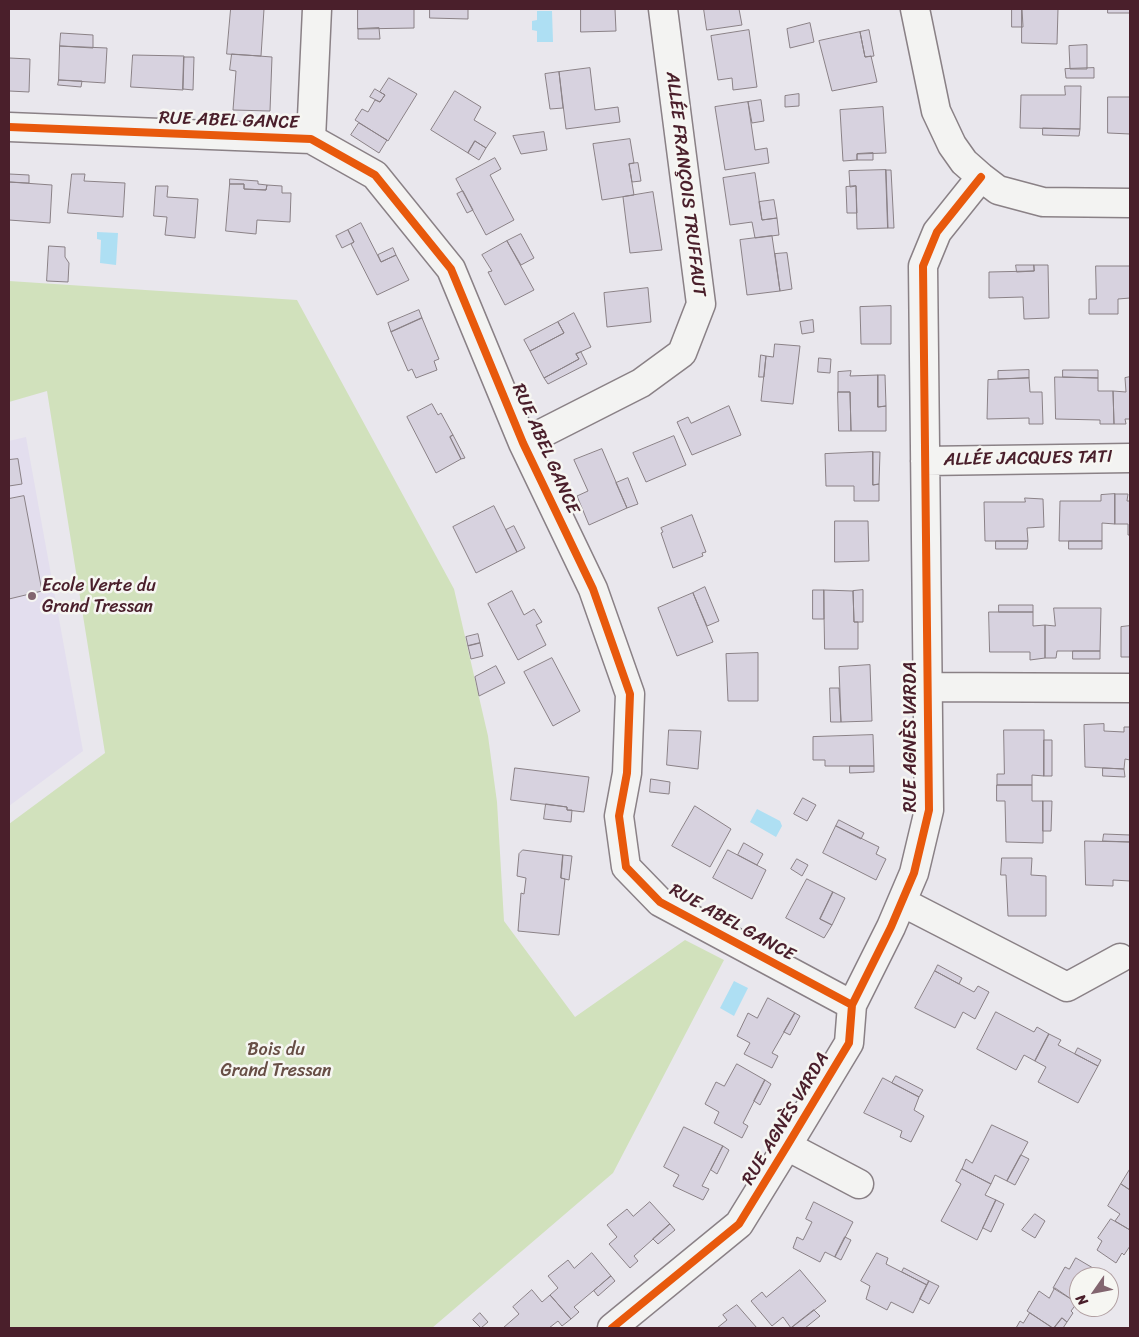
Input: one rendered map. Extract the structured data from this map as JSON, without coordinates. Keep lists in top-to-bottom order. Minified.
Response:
{"streets":{"street":["RUE ABEL GANCE","ALLÉE FRANÇOIS TRUFFAUT","ALLÉE JACQUES TATI","RUE AGNÈS VARDA"]},"crossings":[["RUE ABEL GANCE","ALLÉE FRANÇOIS TRUFFAUT"],["RUE ABEL GANCE","RUE AGNÈS VARDA"],["ALLÉE JACQUES TATI","RUE AGNÈS VARDA"]],"parks":["Bois du Grand Tressan"],"places":["Ecole Verte du Grand Tressan"],"north":"bottom left"}
